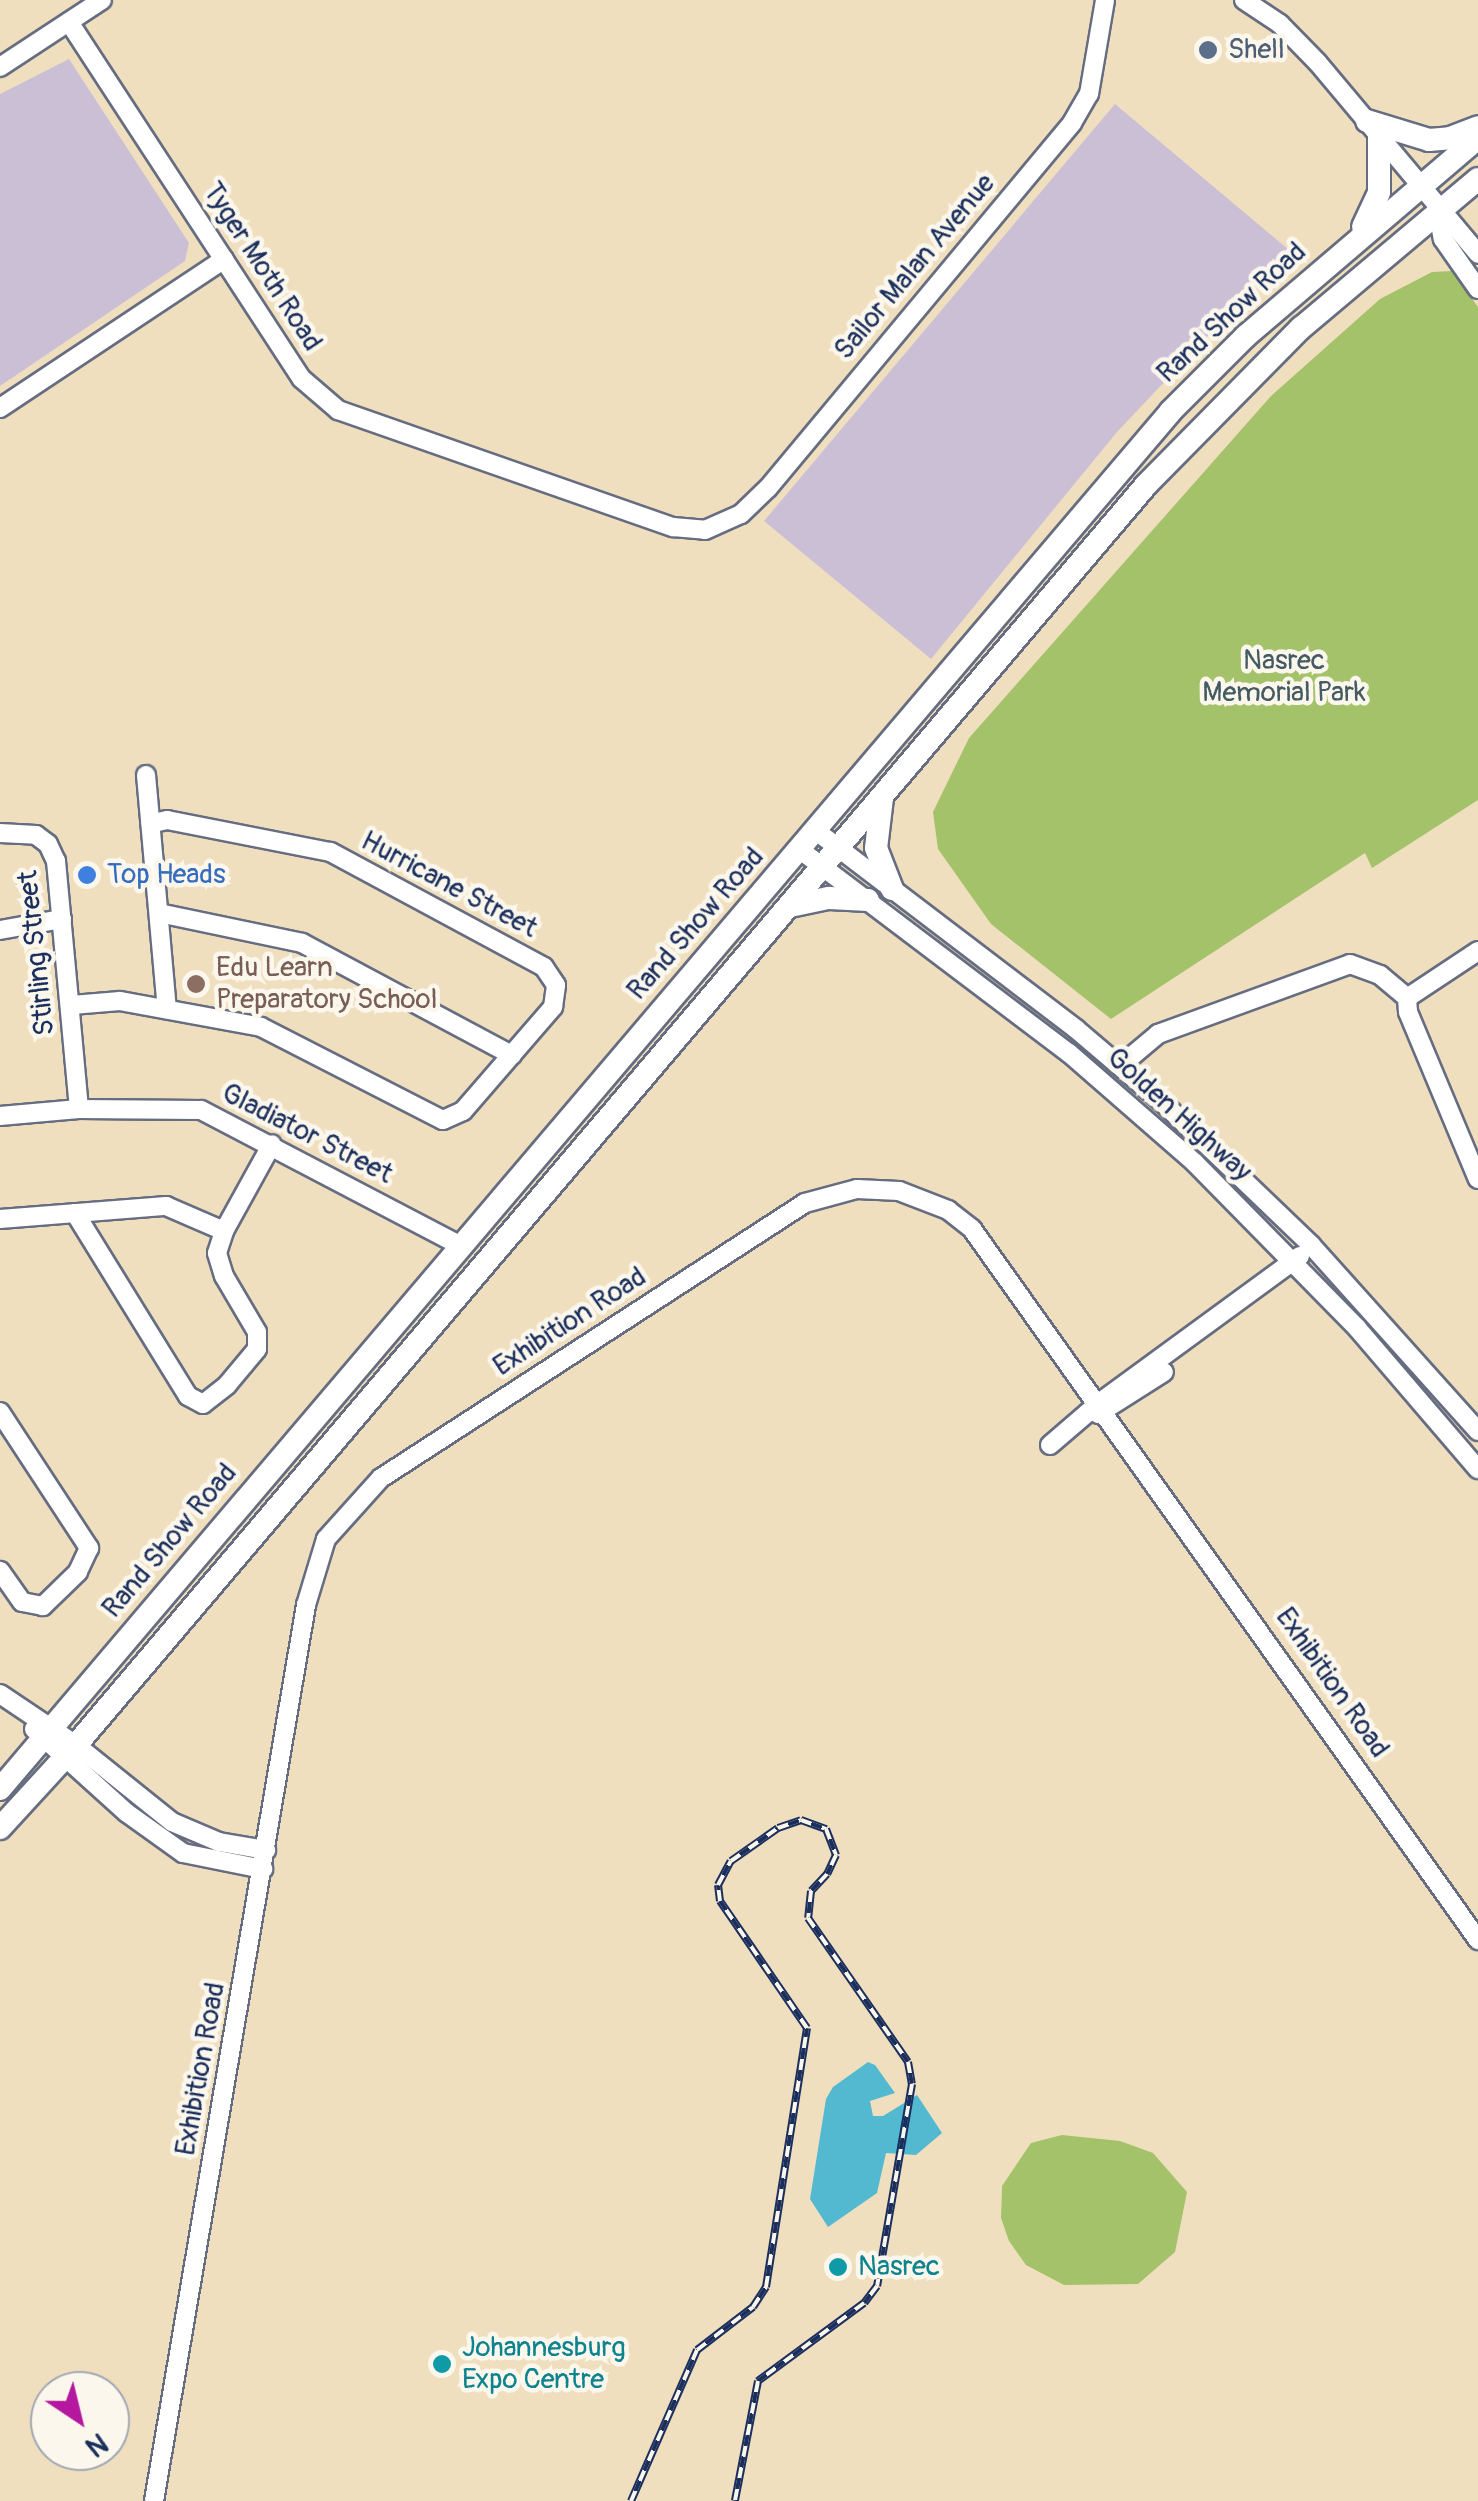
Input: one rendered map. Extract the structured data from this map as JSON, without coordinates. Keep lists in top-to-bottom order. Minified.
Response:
{"streets":{"main road":["Rand Show Road"],"street":["Tyger Moth Road","Sailor Malan Avenue","Hurricane Street","Stirling Street","Golden Highway","Gladiator Street","Exhibition Road"]},"crossings":[["Tyger Moth Road","Sailor Malan Avenue"],["Rand Show Road","Golden Highway"],["Rand Show Road","Gladiator Street"],["Hurricane Street","Stirling Street"],["Stirling Street","Gladiator Street"]],"parks":["Nasrec Memorial Park"],"places":["Shell","Top Heads","Edu Learn Preparatory School","Nasrec","Johannesburg Expo Centre"],"north":"bottom right"}
